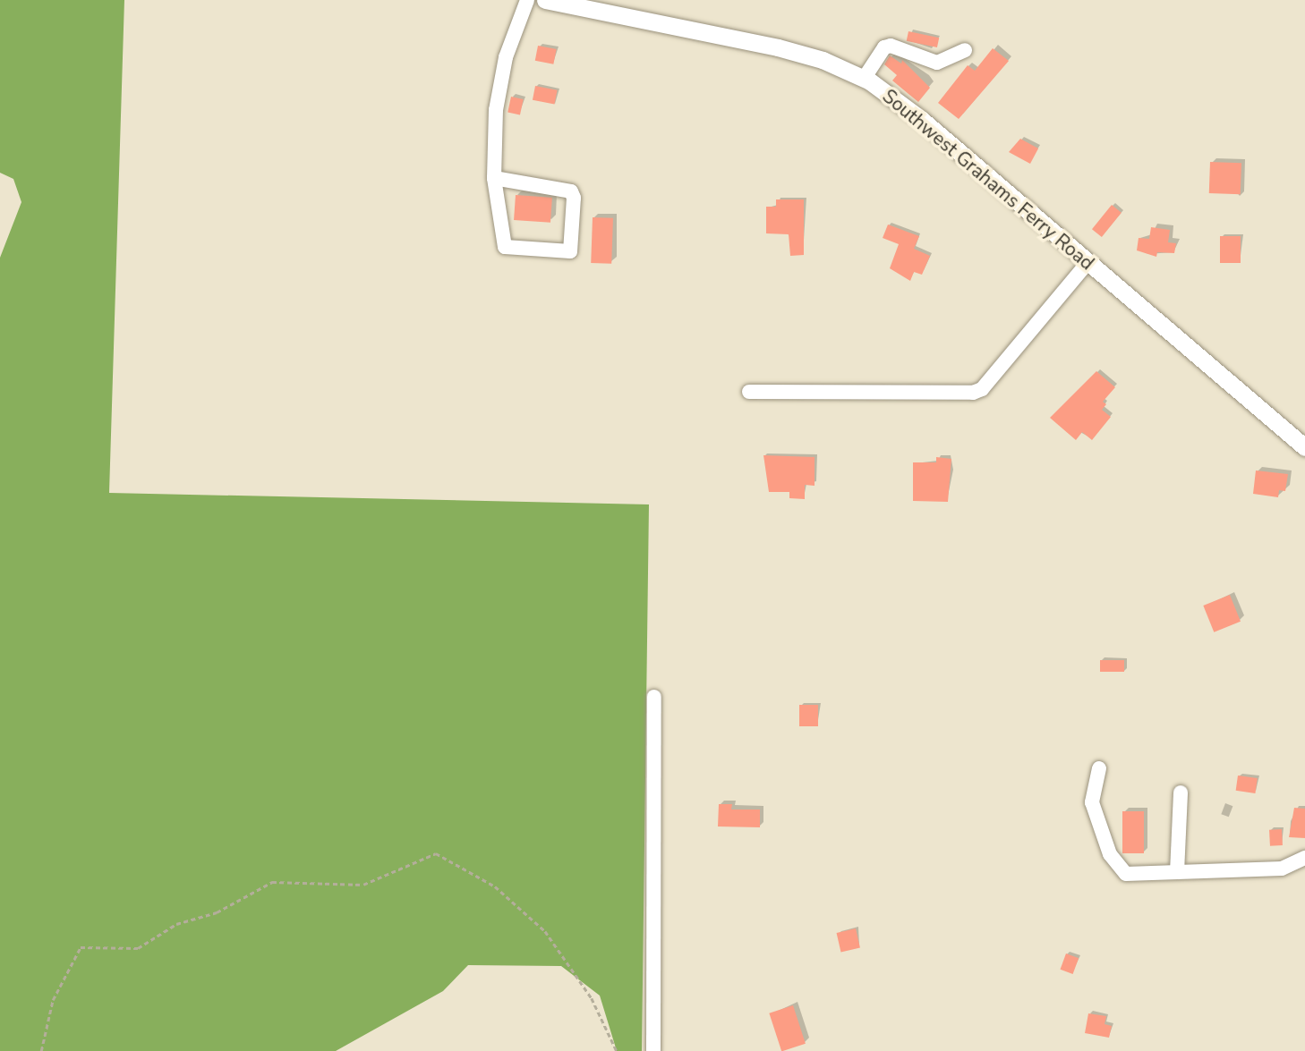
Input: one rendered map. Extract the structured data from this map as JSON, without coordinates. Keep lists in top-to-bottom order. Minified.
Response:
{"streets":{"main road":["Southwest Grahams Ferry Road"]}}
